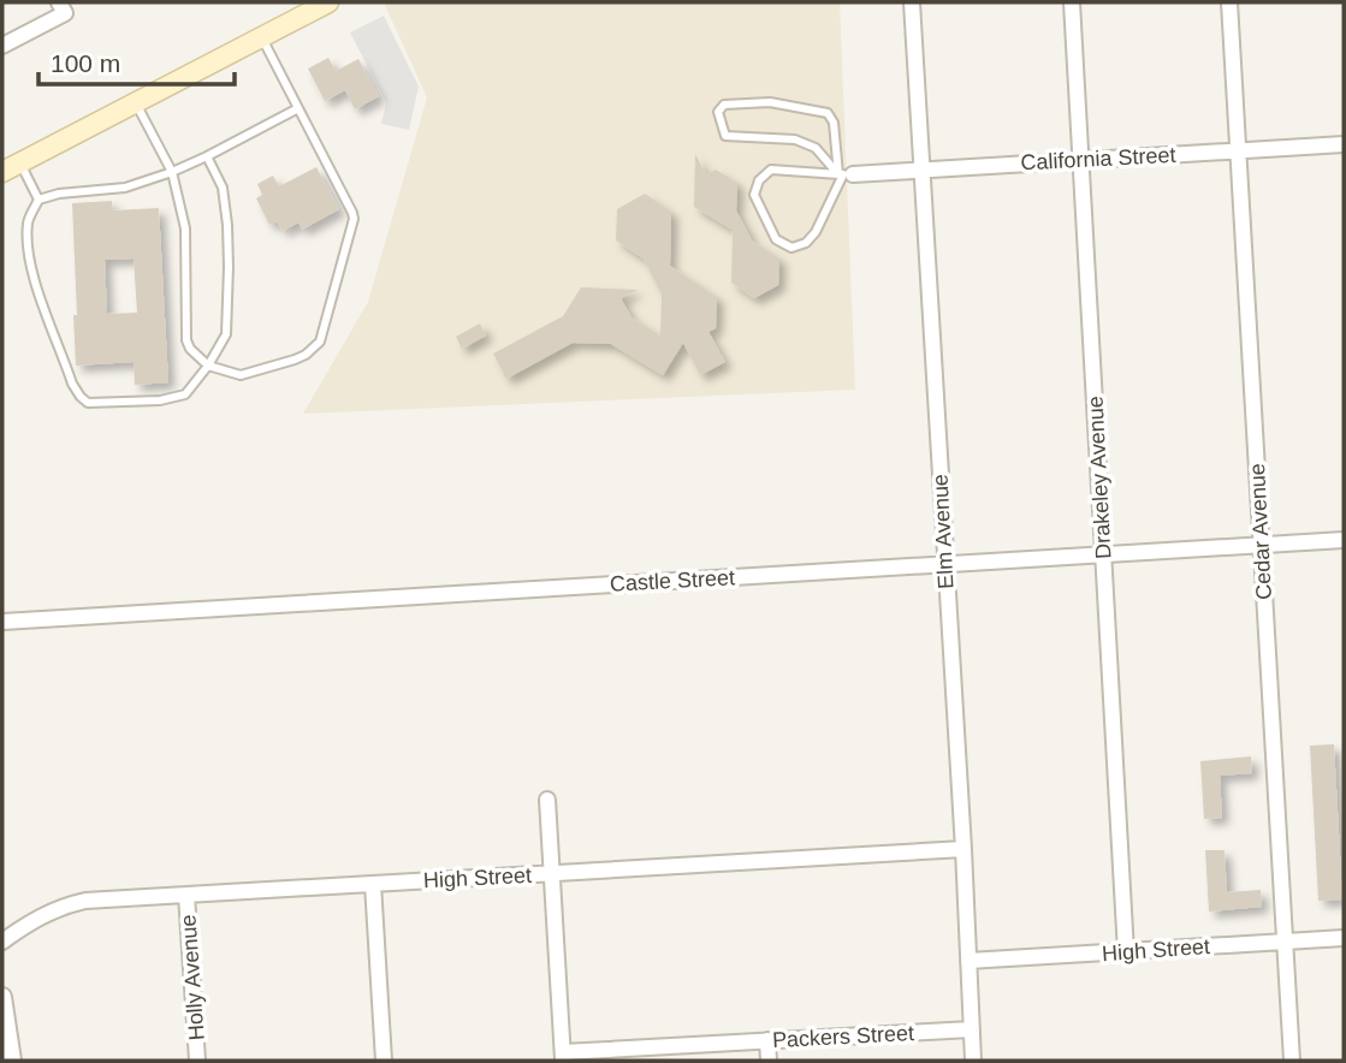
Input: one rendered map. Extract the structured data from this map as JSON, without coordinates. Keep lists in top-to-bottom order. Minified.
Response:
{"streets":{"street":["California Street","Drakeley Avenue","Elm Avenue","Cedar Avenue","Castle Street","High Street","Holly Avenue","Packers Street"]},"crossings":[["California Street","Drakeley Avenue"],["California Street","Elm Avenue"],["California Street","Cedar Avenue"],["Drakeley Avenue","Castle Street"],["Drakeley Avenue","High Street"],["Elm Avenue","Castle Street"],["Elm Avenue","High Street"],["Elm Avenue","Packers Street"],["Cedar Avenue","Castle Street"],["Cedar Avenue","High Street"],["High Street","Holly Avenue"]],"scale_bar":"100 m"}
